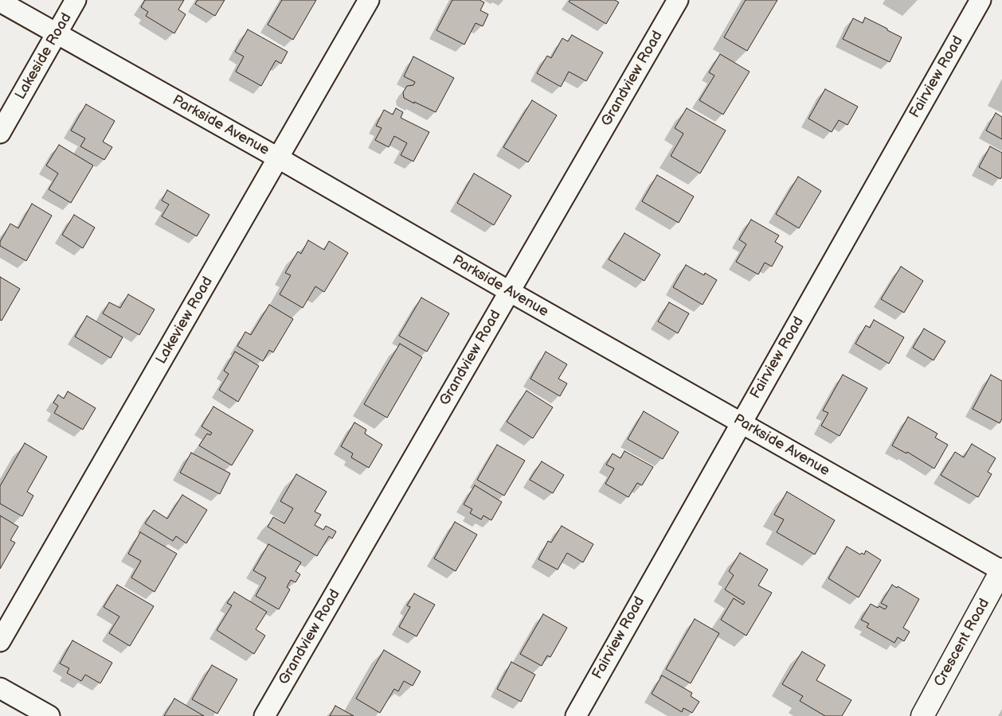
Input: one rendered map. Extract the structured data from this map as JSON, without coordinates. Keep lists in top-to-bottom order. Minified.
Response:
{"streets":{"street":["Lakeside Road","Fairview Road","Grandview Road","Parkside Avenue","Lakeview Road","Crescent Road"]},"crossings":[["Lakeside Road","Parkside Avenue"],["Fairview Road","Parkside Avenue"],["Grandview Road","Parkside Avenue"],["Parkside Avenue","Lakeview Road"],["Parkside Avenue","Crescent Road"]]}
